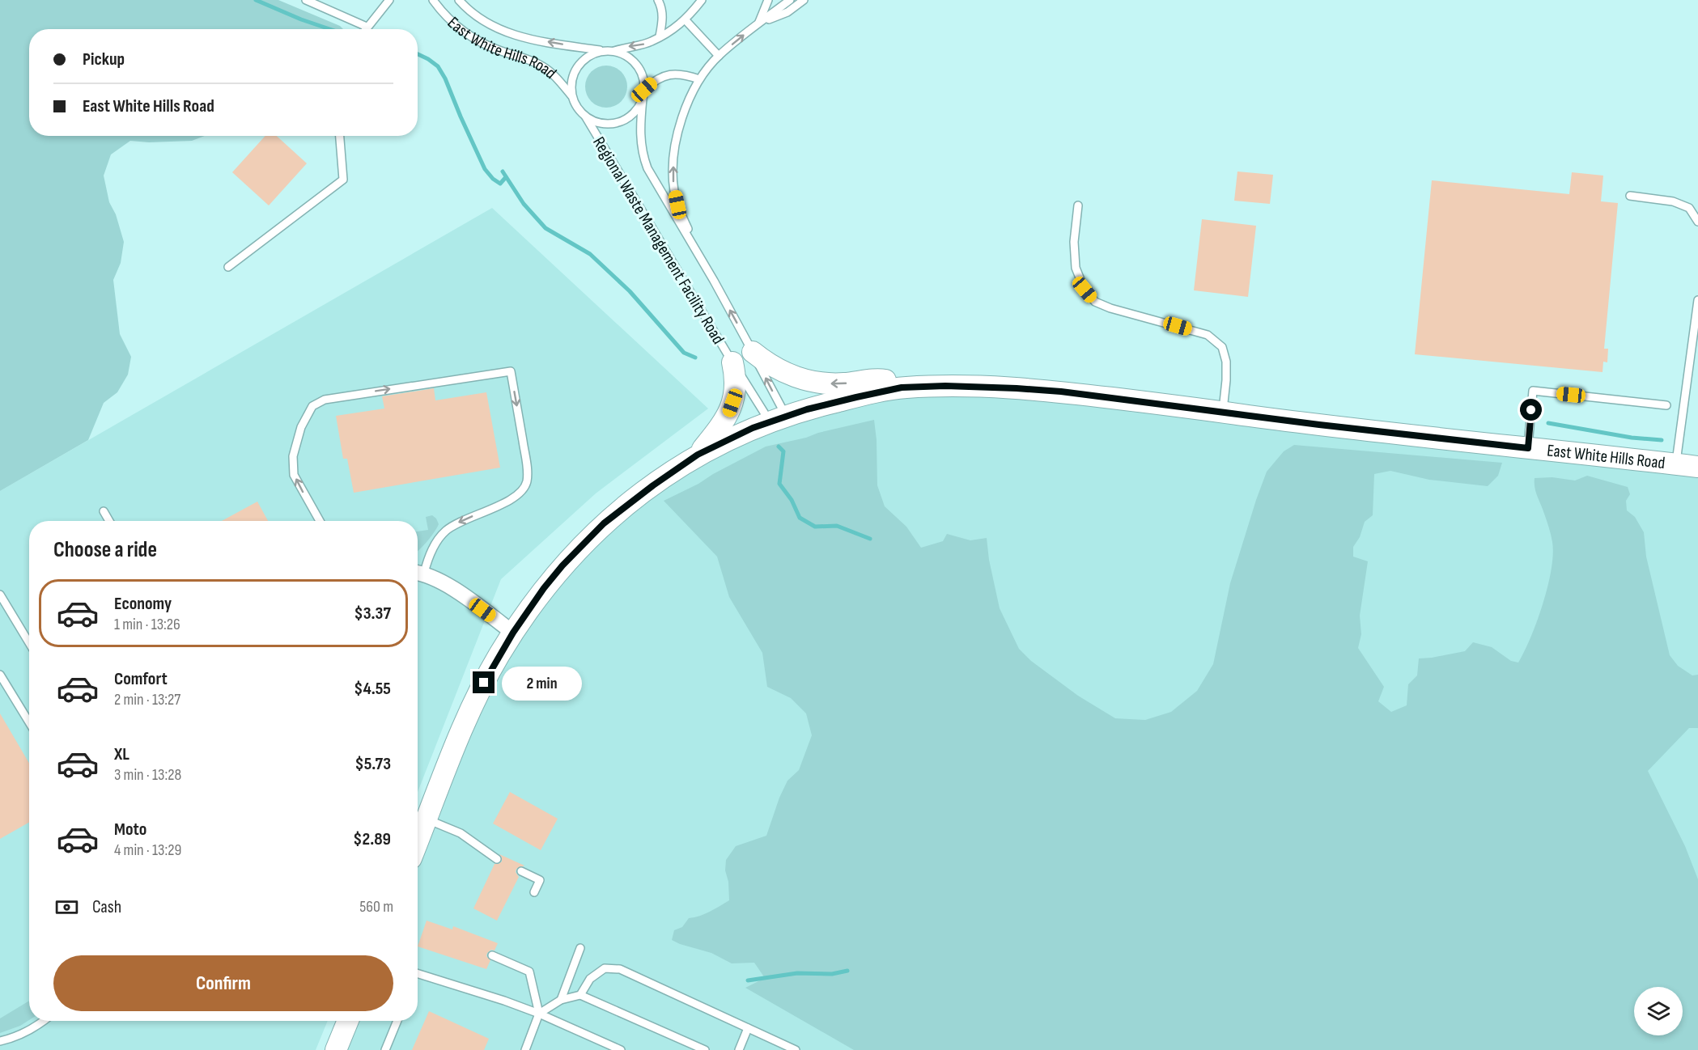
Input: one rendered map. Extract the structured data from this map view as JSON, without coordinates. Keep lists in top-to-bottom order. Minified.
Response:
{"streets":{"main road":["East White Hills Road"],"lane":["Regional Waste Management Facility Road"]},"crossings":[["East White Hills Road","Regional Waste Management Facility Road"]],"page":{"banner":["Pickup","East White Hills Road"],"heading":"Choose a ride","list":[{"name":"Economy","note":"1 min · 13:26","value":"$3.37"},{"name":"Comfort","note":"2 min · 13:27","value":"$4.55"},{"name":"XL","note":"3 min · 13:28","value":"$5.73"},{"name":"Moto","note":"4 min · 13:29","value":"$2.89"}],"bubble":"2 min","pay":["Cash","560 m"],"buttons":"Confirm"}}
